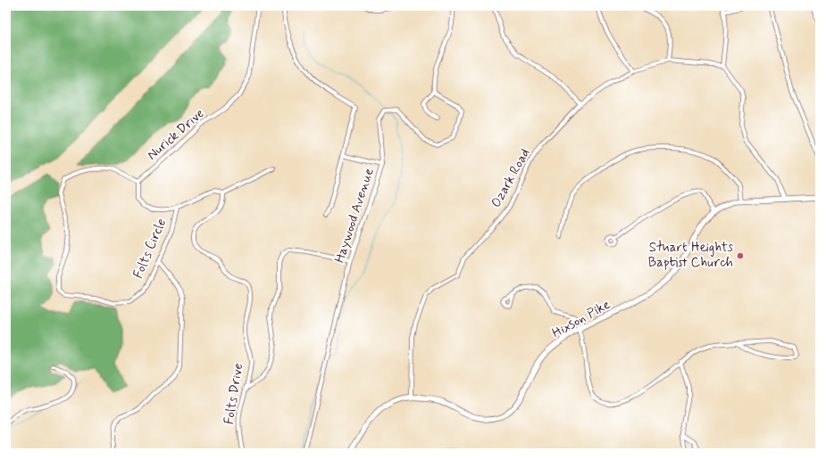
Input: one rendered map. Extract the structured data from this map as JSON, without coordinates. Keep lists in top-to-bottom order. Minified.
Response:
{"streets":{"main road":["Hixson Pike"],"street":["Nurick Drive","Ozark Road","Haywood Avenue","Folts Circle","Folts Drive"]},"crossings":[["Nurick Drive","Folts Circle"],["Ozark Road","Hixson Pike"]],"places":["Stuart Heights Baptist Church"]}
